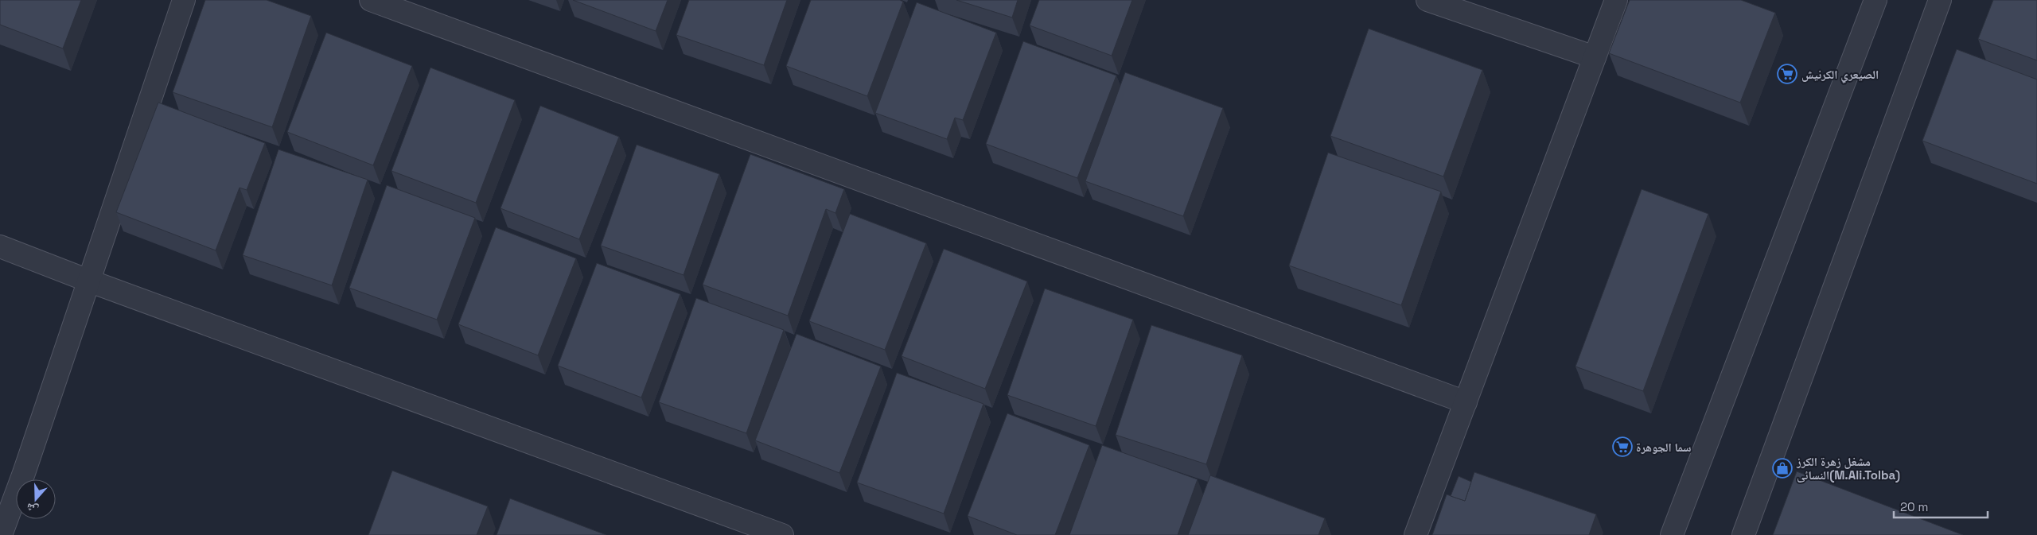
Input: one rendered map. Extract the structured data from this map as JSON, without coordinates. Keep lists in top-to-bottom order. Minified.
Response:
{"places":{"supermarket":["الصيعري الكرنيش","سما الجوهرة"],"shop":["مشغل زهرة الكرز النسائى(M.Ali.Tolba)"]},"scale_bar":"20 m","north":"bottom"}
